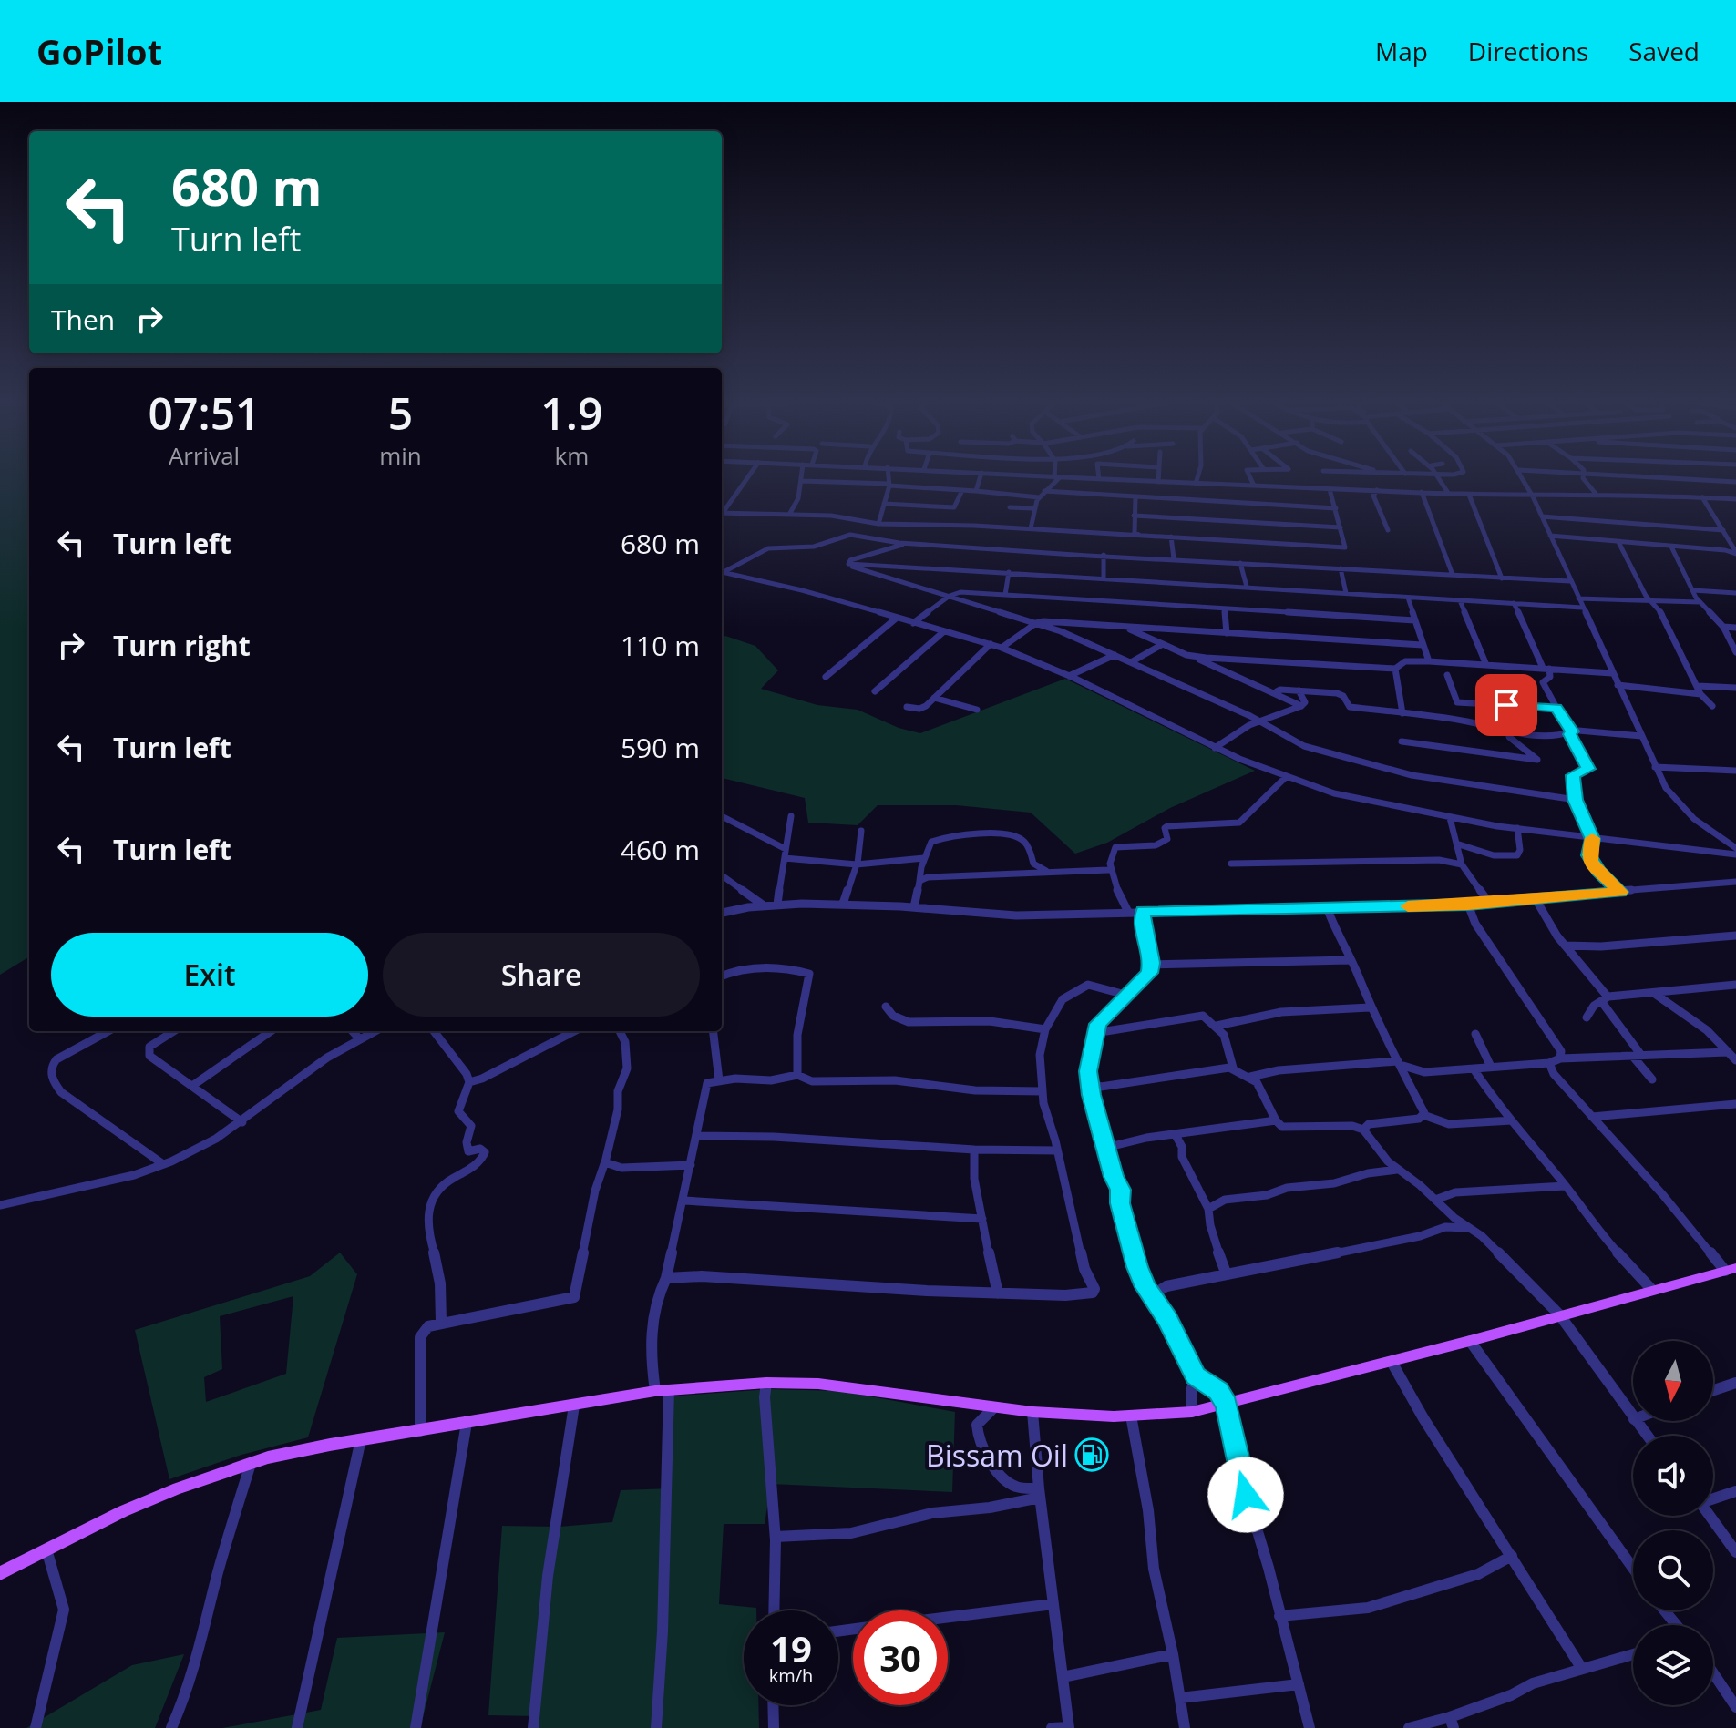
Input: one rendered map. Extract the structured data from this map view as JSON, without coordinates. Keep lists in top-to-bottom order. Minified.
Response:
{"places":{"fuel station":["Bissam Oil"]},"north":"bottom","page":{"header":"GoPilot","nav":["Map","Directions","Saved"],"turn":["680 m","Turn left"],"then":"Then","eta":["07:51","Arrival","5","min","1.9","km"],"list":[{"name":"Turn left","value":"680 m"},{"name":"Turn right","value":"110 m"},{"name":"Turn left","value":"590 m"},{"name":"Turn left","value":"460 m"}],"buttons":["Exit","Share"],"speed":"19 km/h","limit":"30"}}
